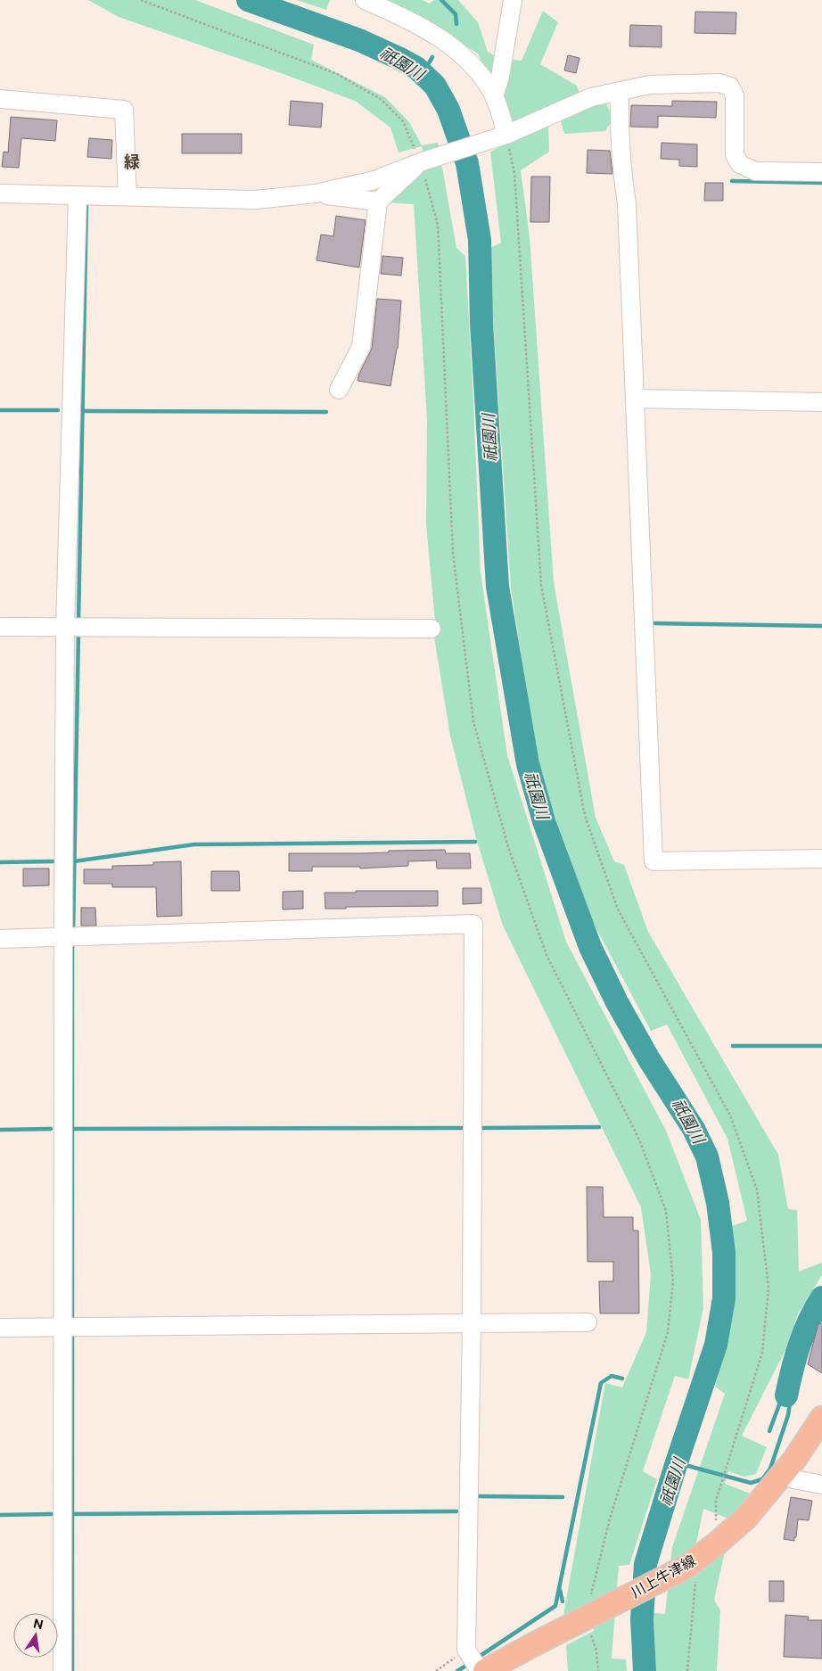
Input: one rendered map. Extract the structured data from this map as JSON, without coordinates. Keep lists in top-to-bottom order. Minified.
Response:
{"streets":{"main road":["川上牛津線"]},"districts":["緑"],"water":["祇園川"],"north":"top"}
